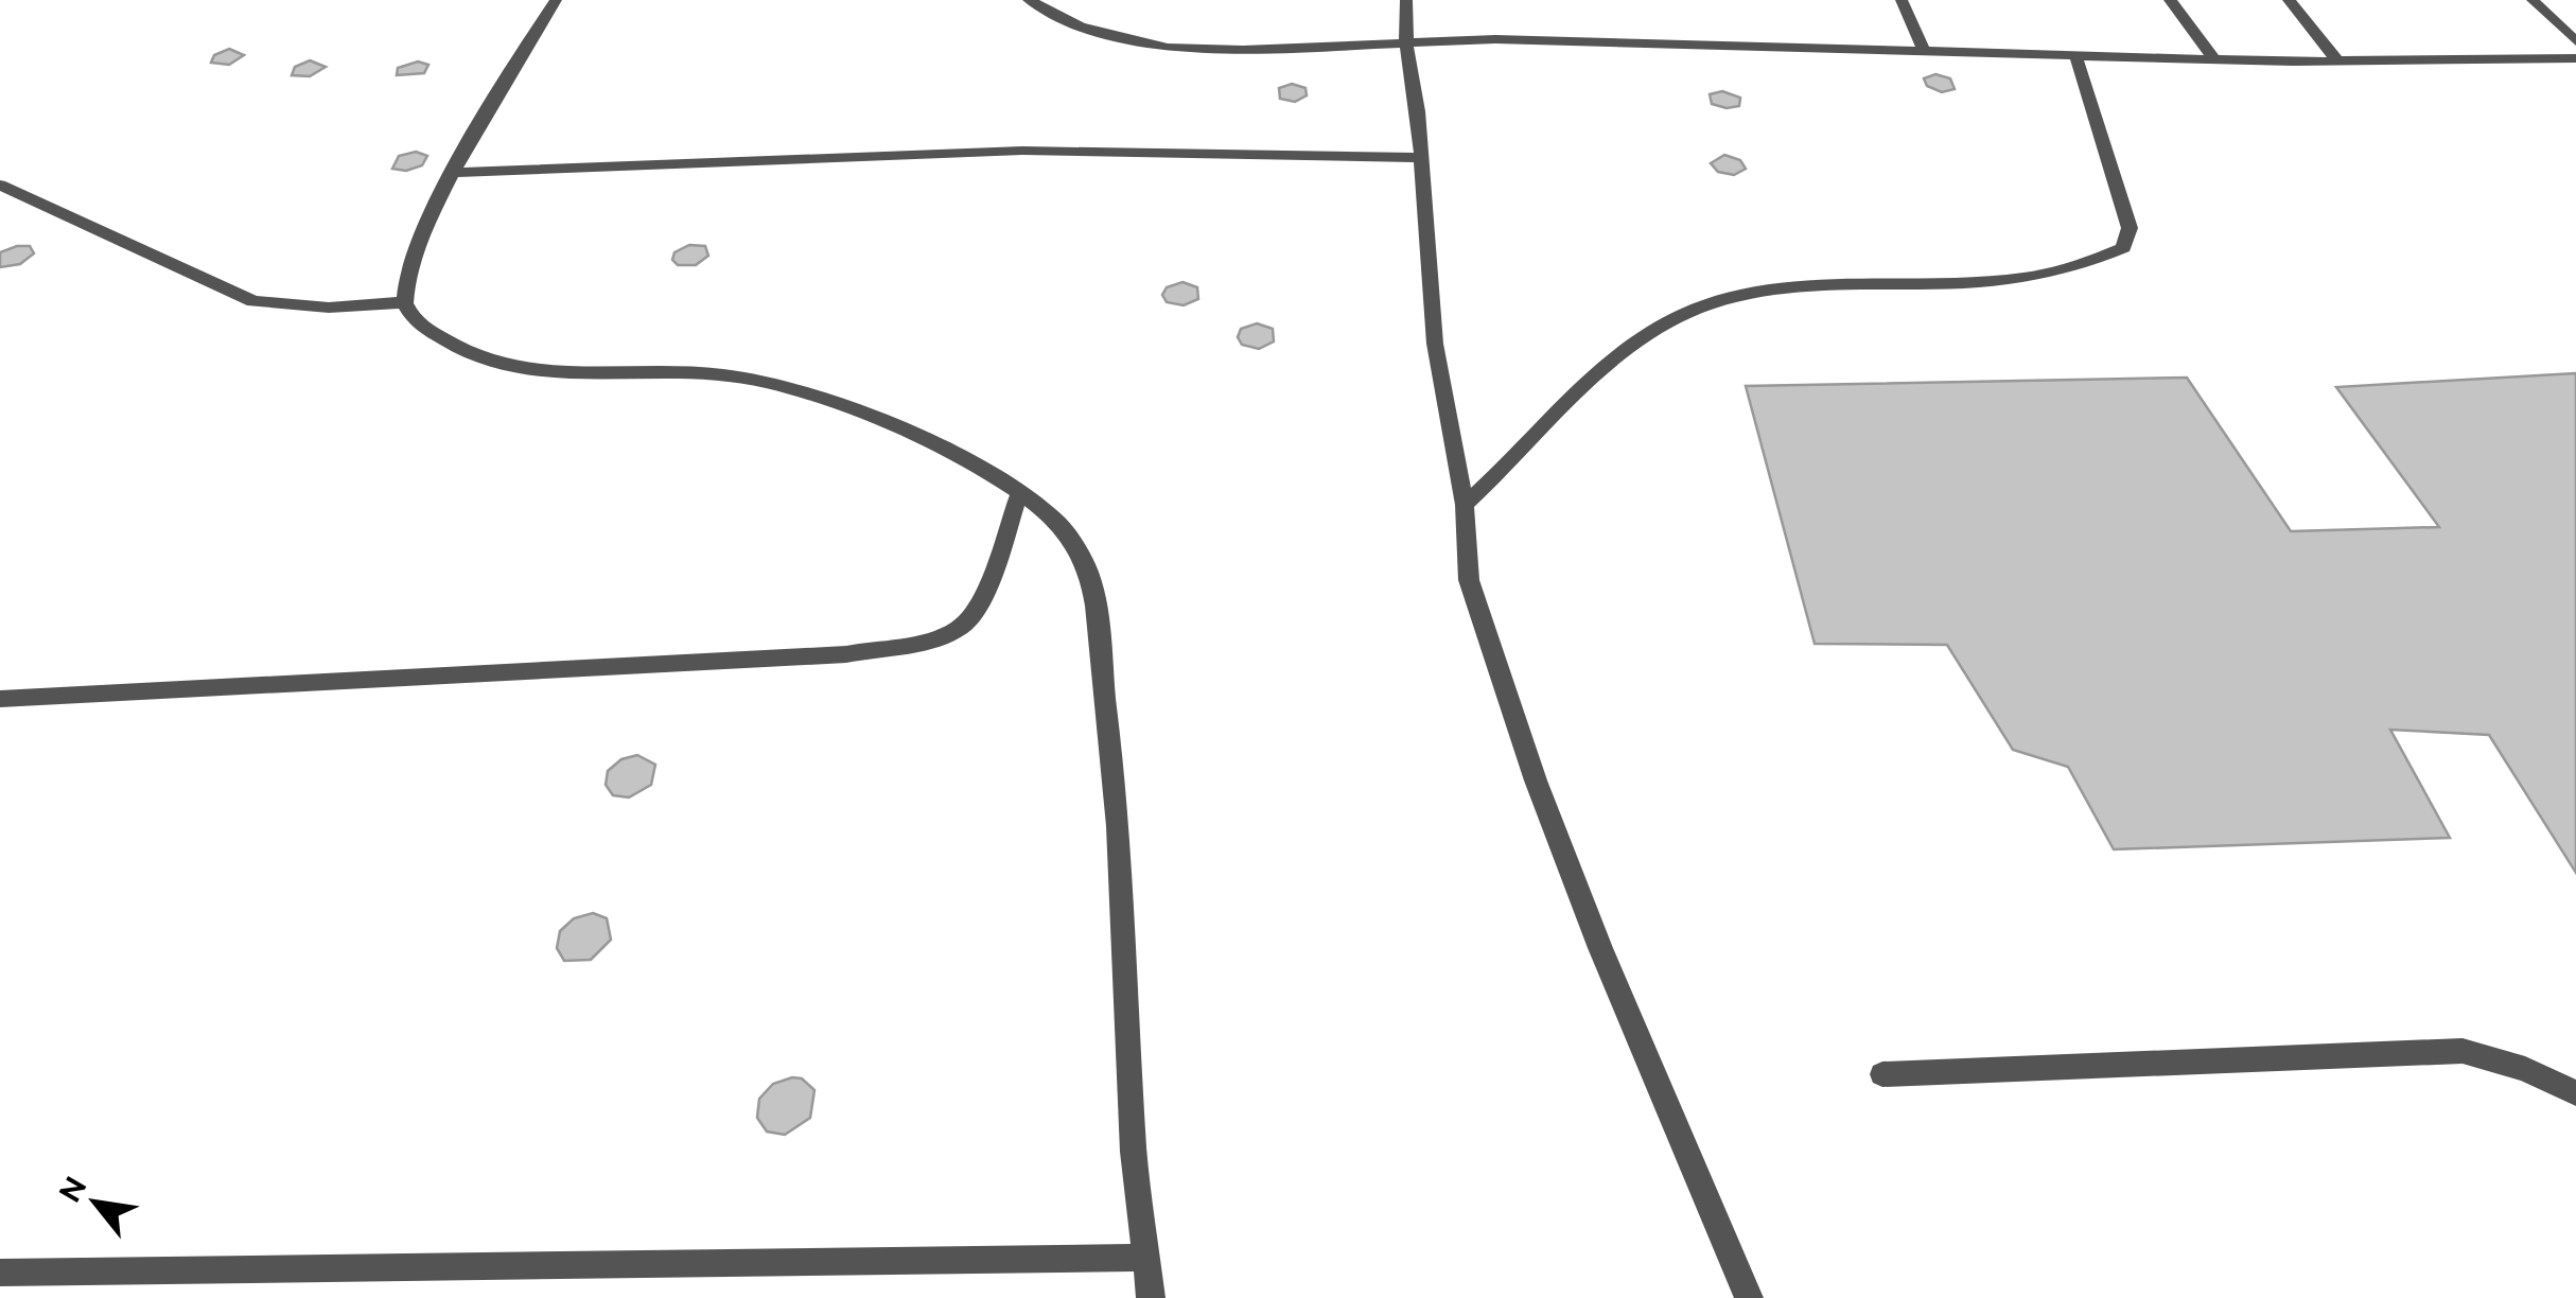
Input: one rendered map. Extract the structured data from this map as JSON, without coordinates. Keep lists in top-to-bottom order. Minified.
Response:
{"north":"top left"}
